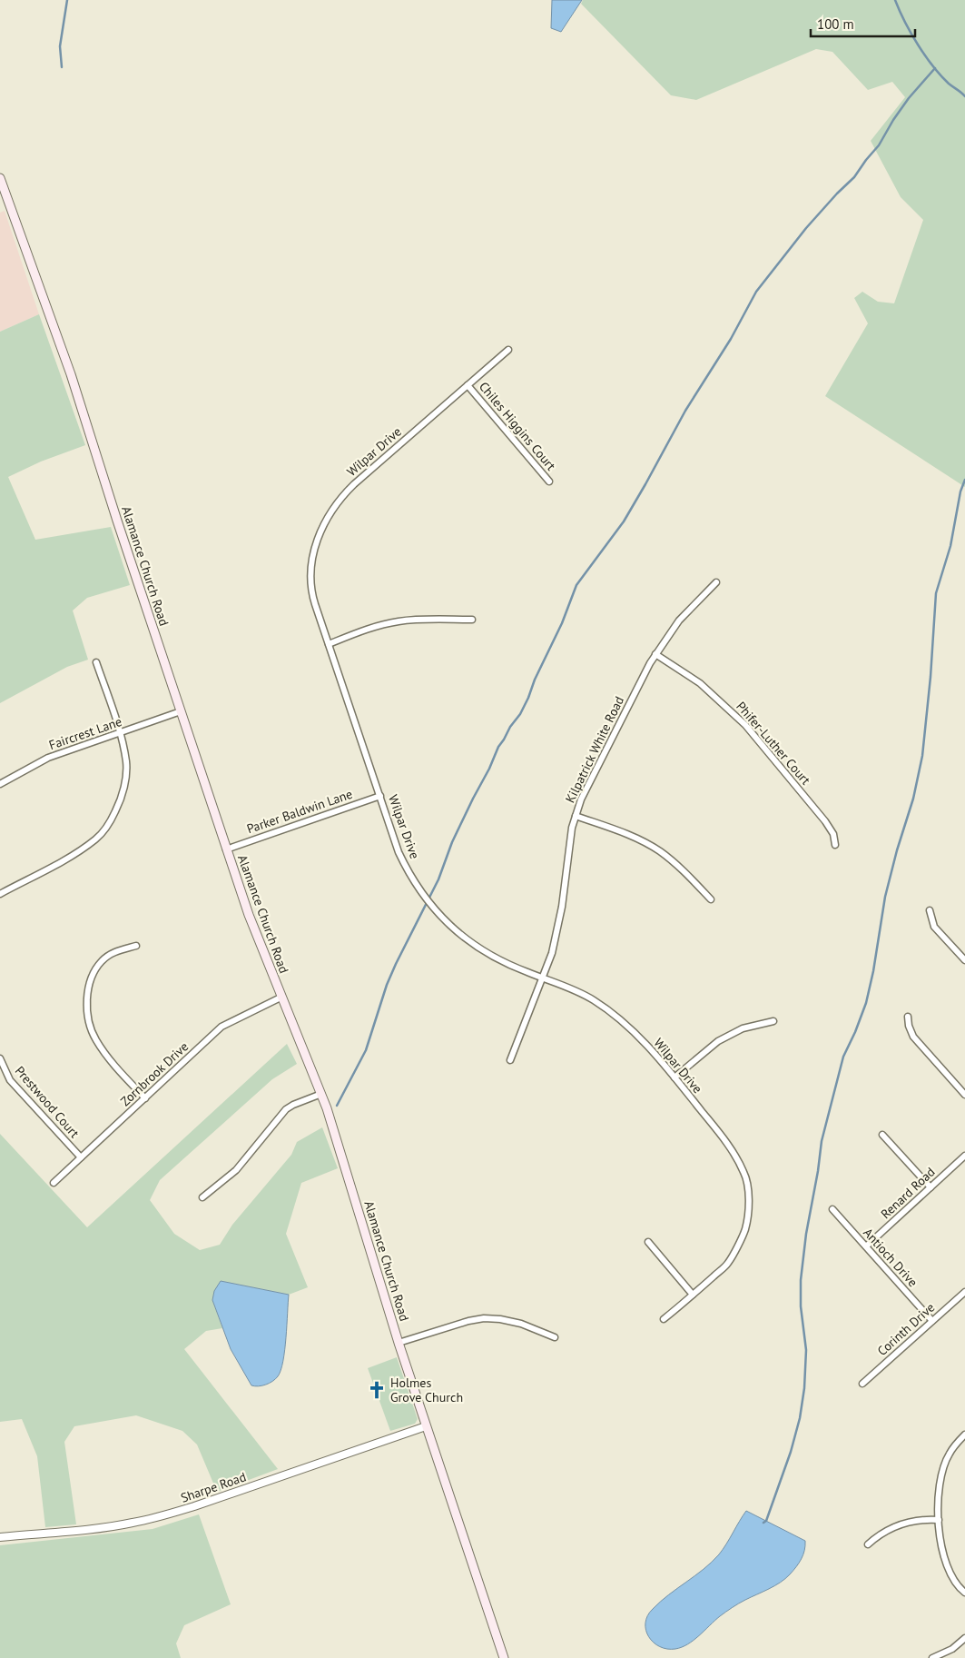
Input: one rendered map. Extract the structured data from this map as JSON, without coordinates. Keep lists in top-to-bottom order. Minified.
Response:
{"streets":{"main road":["Alamance Church Road"],"street":["Chiles Higgins Court","Wilpar Drive","Faircrest Lane","Phifer-Luther Court","Kilpatrick White Road","Parker Baldwin Lane","Zornbrook Drive","Prestwood Court","Renard Road","Antioch Drive","Corinth Drive","Sharpe Road"]},"crossings":[["Chiles Higgins Court","Wilpar Drive"],["Wilpar Drive","Kilpatrick White Road"],["Wilpar Drive","Parker Baldwin Lane"],["Alamance Church Road","Faircrest Lane"],["Alamance Church Road","Parker Baldwin Lane"],["Alamance Church Road","Zornbrook Drive"],["Alamance Church Road","Sharpe Road"],["Phifer-Luther Court","Kilpatrick White Road"],["Zornbrook Drive","Prestwood Court"],["Renard Road","Antioch Drive"],["Antioch Drive","Corinth Drive"]],"places":{"church":["Holmes Grove Church"]},"scale_bar":"100 m"}
